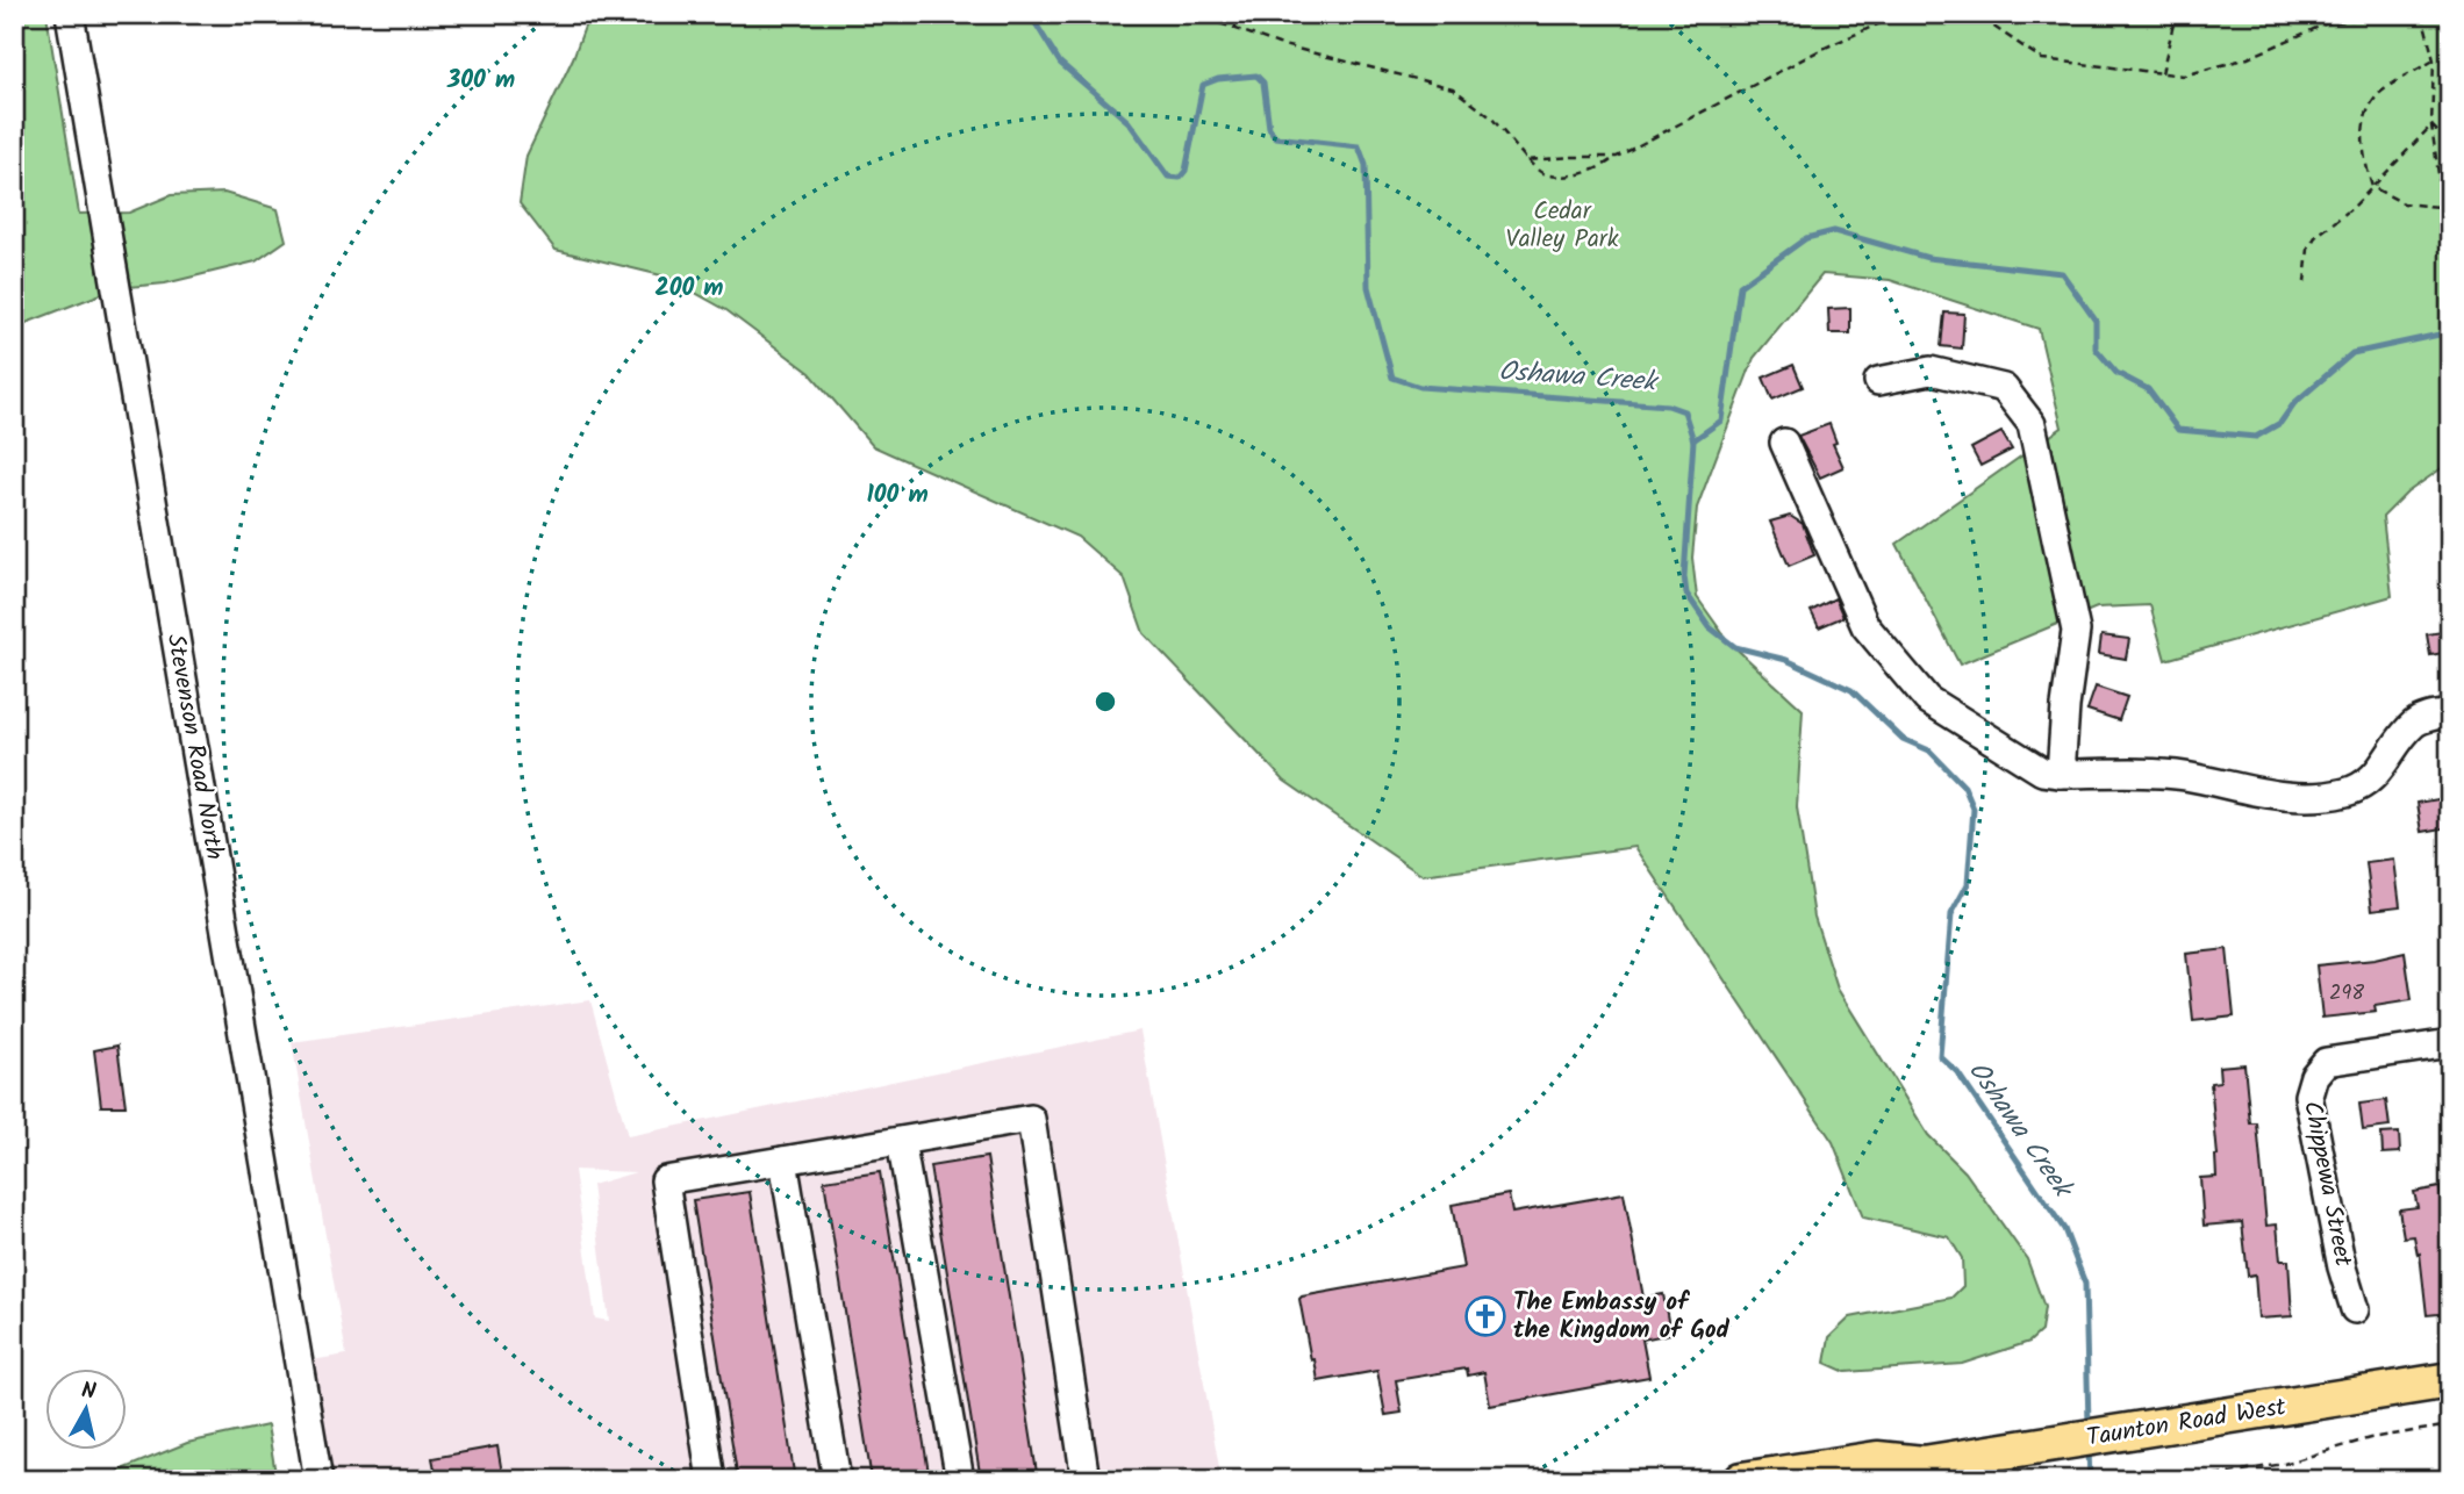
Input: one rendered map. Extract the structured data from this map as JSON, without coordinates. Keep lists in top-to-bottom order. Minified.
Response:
{"streets":{"main road":["Taunton Road West"],"street":["Stevenson Road North","Chippewa Street"]},"water":["Oshawa Creek"],"parks":["Cedar Valley Park"],"places":{"church":["The Embassy of the Kingdom of God"]},"house_numbers":["298"],"north":"top","rings":["300 m","200 m","100 m"]}
